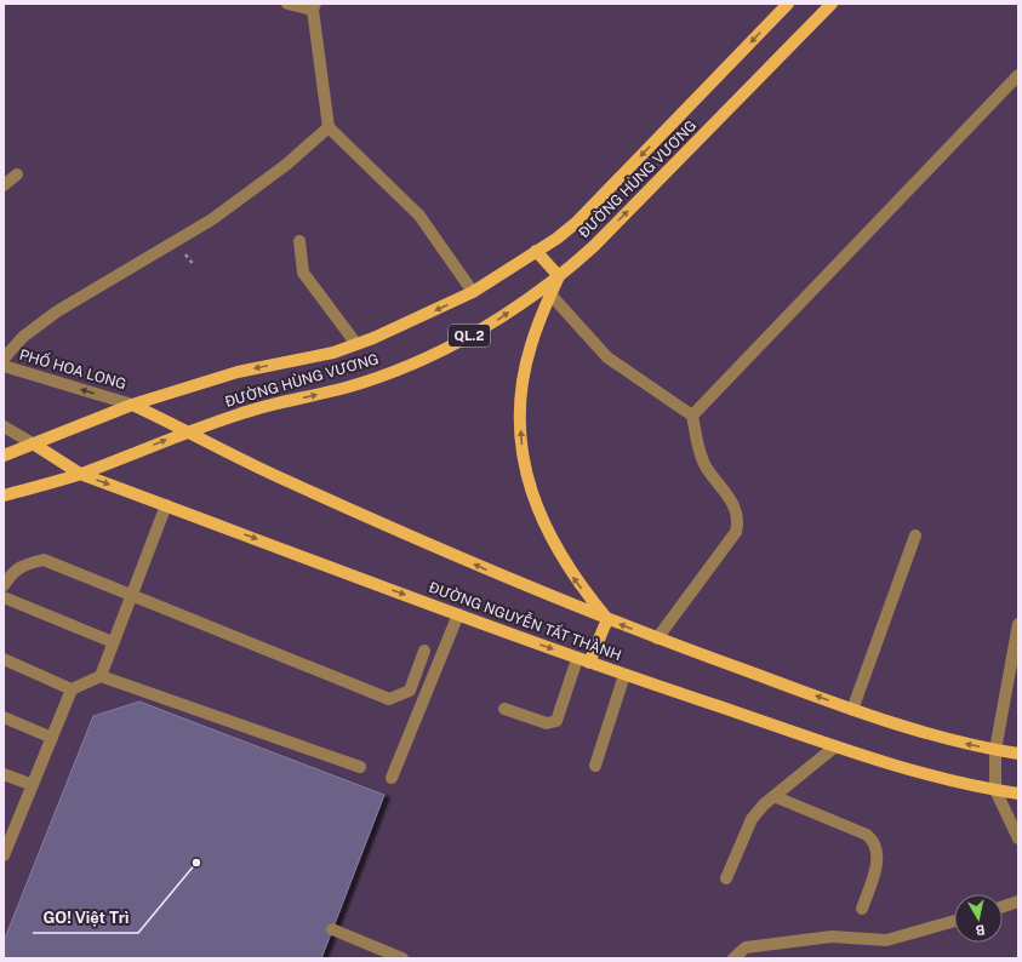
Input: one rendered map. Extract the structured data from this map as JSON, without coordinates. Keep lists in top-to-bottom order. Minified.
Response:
{"streets":{"main road":["ĐƯỜNG HÙNG VƯƠNG","QL.2","ĐƯỜNG NGUYỄN TẤT THÀNH"],"street":["PHỐ HOA LONG"]},"crossings":[["ĐƯỜNG HÙNG VƯƠNG","PHỐ HOA LONG"],["ĐƯỜNG HÙNG VƯƠNG","ĐƯỜNG NGUYỄN TẤT THÀNH"],["PHỐ HOA LONG","ĐƯỜNG NGUYỄN TẤT THÀNH"]],"one_way":["PHỐ HOA LONG"],"places":["GO! Việt Trì"],"north":"bottom"}
